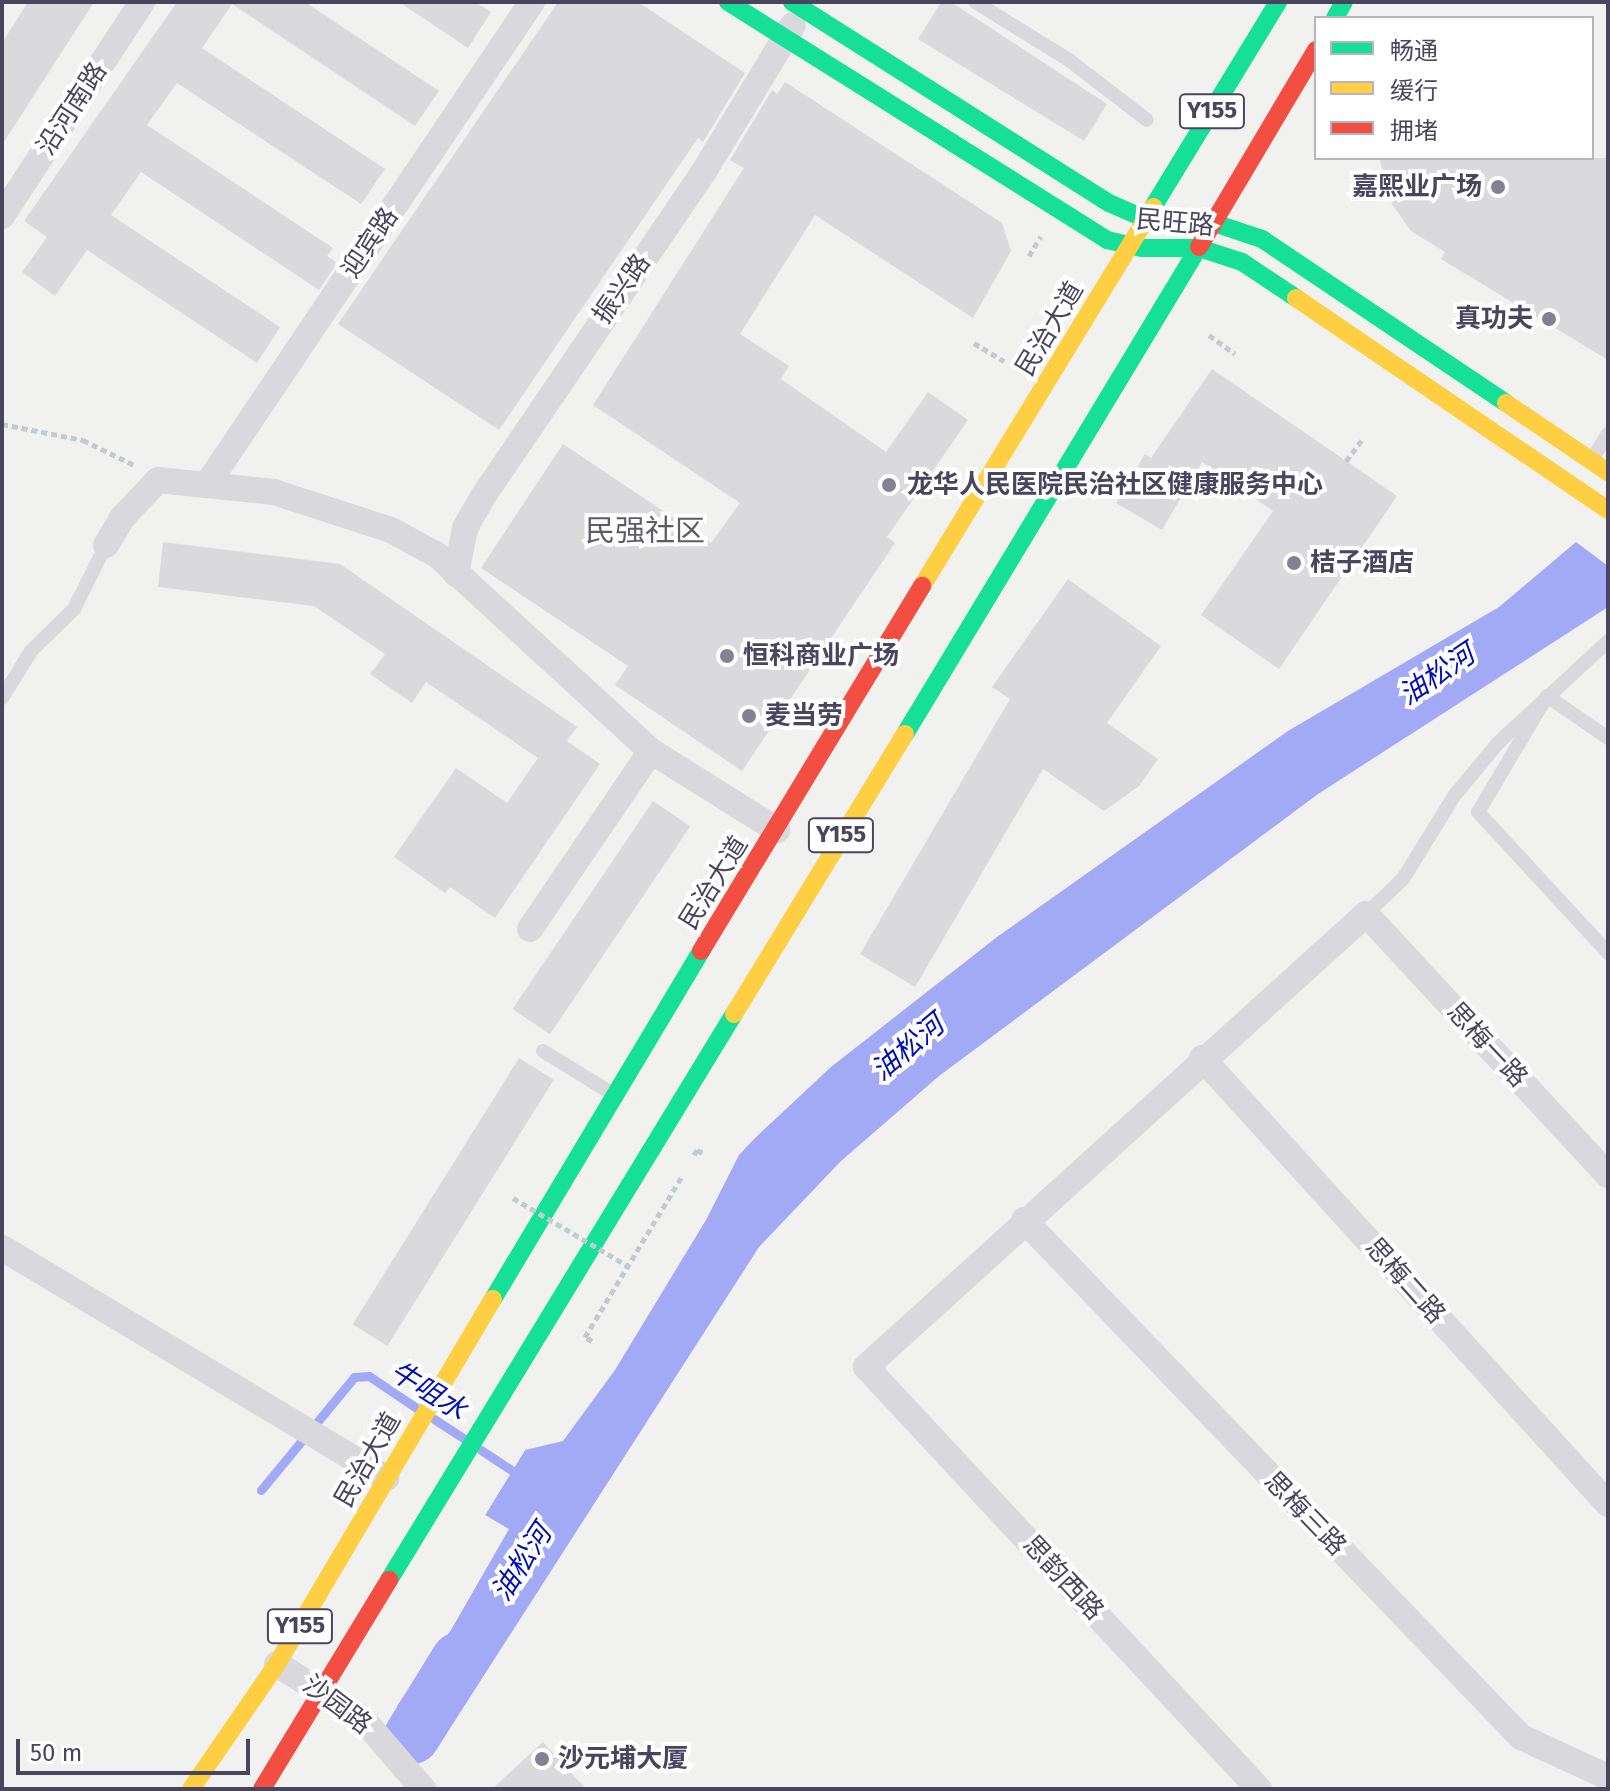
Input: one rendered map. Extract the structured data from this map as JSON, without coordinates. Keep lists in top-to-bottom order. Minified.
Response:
{"streets":{"main road":["Y155","民旺路","民治大道"],"street":["沿河南路","迎宾路","振兴路","思梅一路","思梅二路","思梅三路","思韵西路","沙园路"]},"crossings":[["Y155","民旺路"],["Y155","沙园路"],["民旺路","振兴路"],["民旺路","民治大道"],["民治大道","沙园路"],["思梅三路","思韵西路"]],"districts":["民强社区"],"water":["油松河","牛咀水"],"places":["嘉熙业广场","真功夫","龙华人民医院民治社区健康服务中心","桔子酒店","恒科商业广场","麦当劳","沙元埔大厦"],"legend":["畅通","缓行","拥堵"],"scale_bar":"50 m"}
